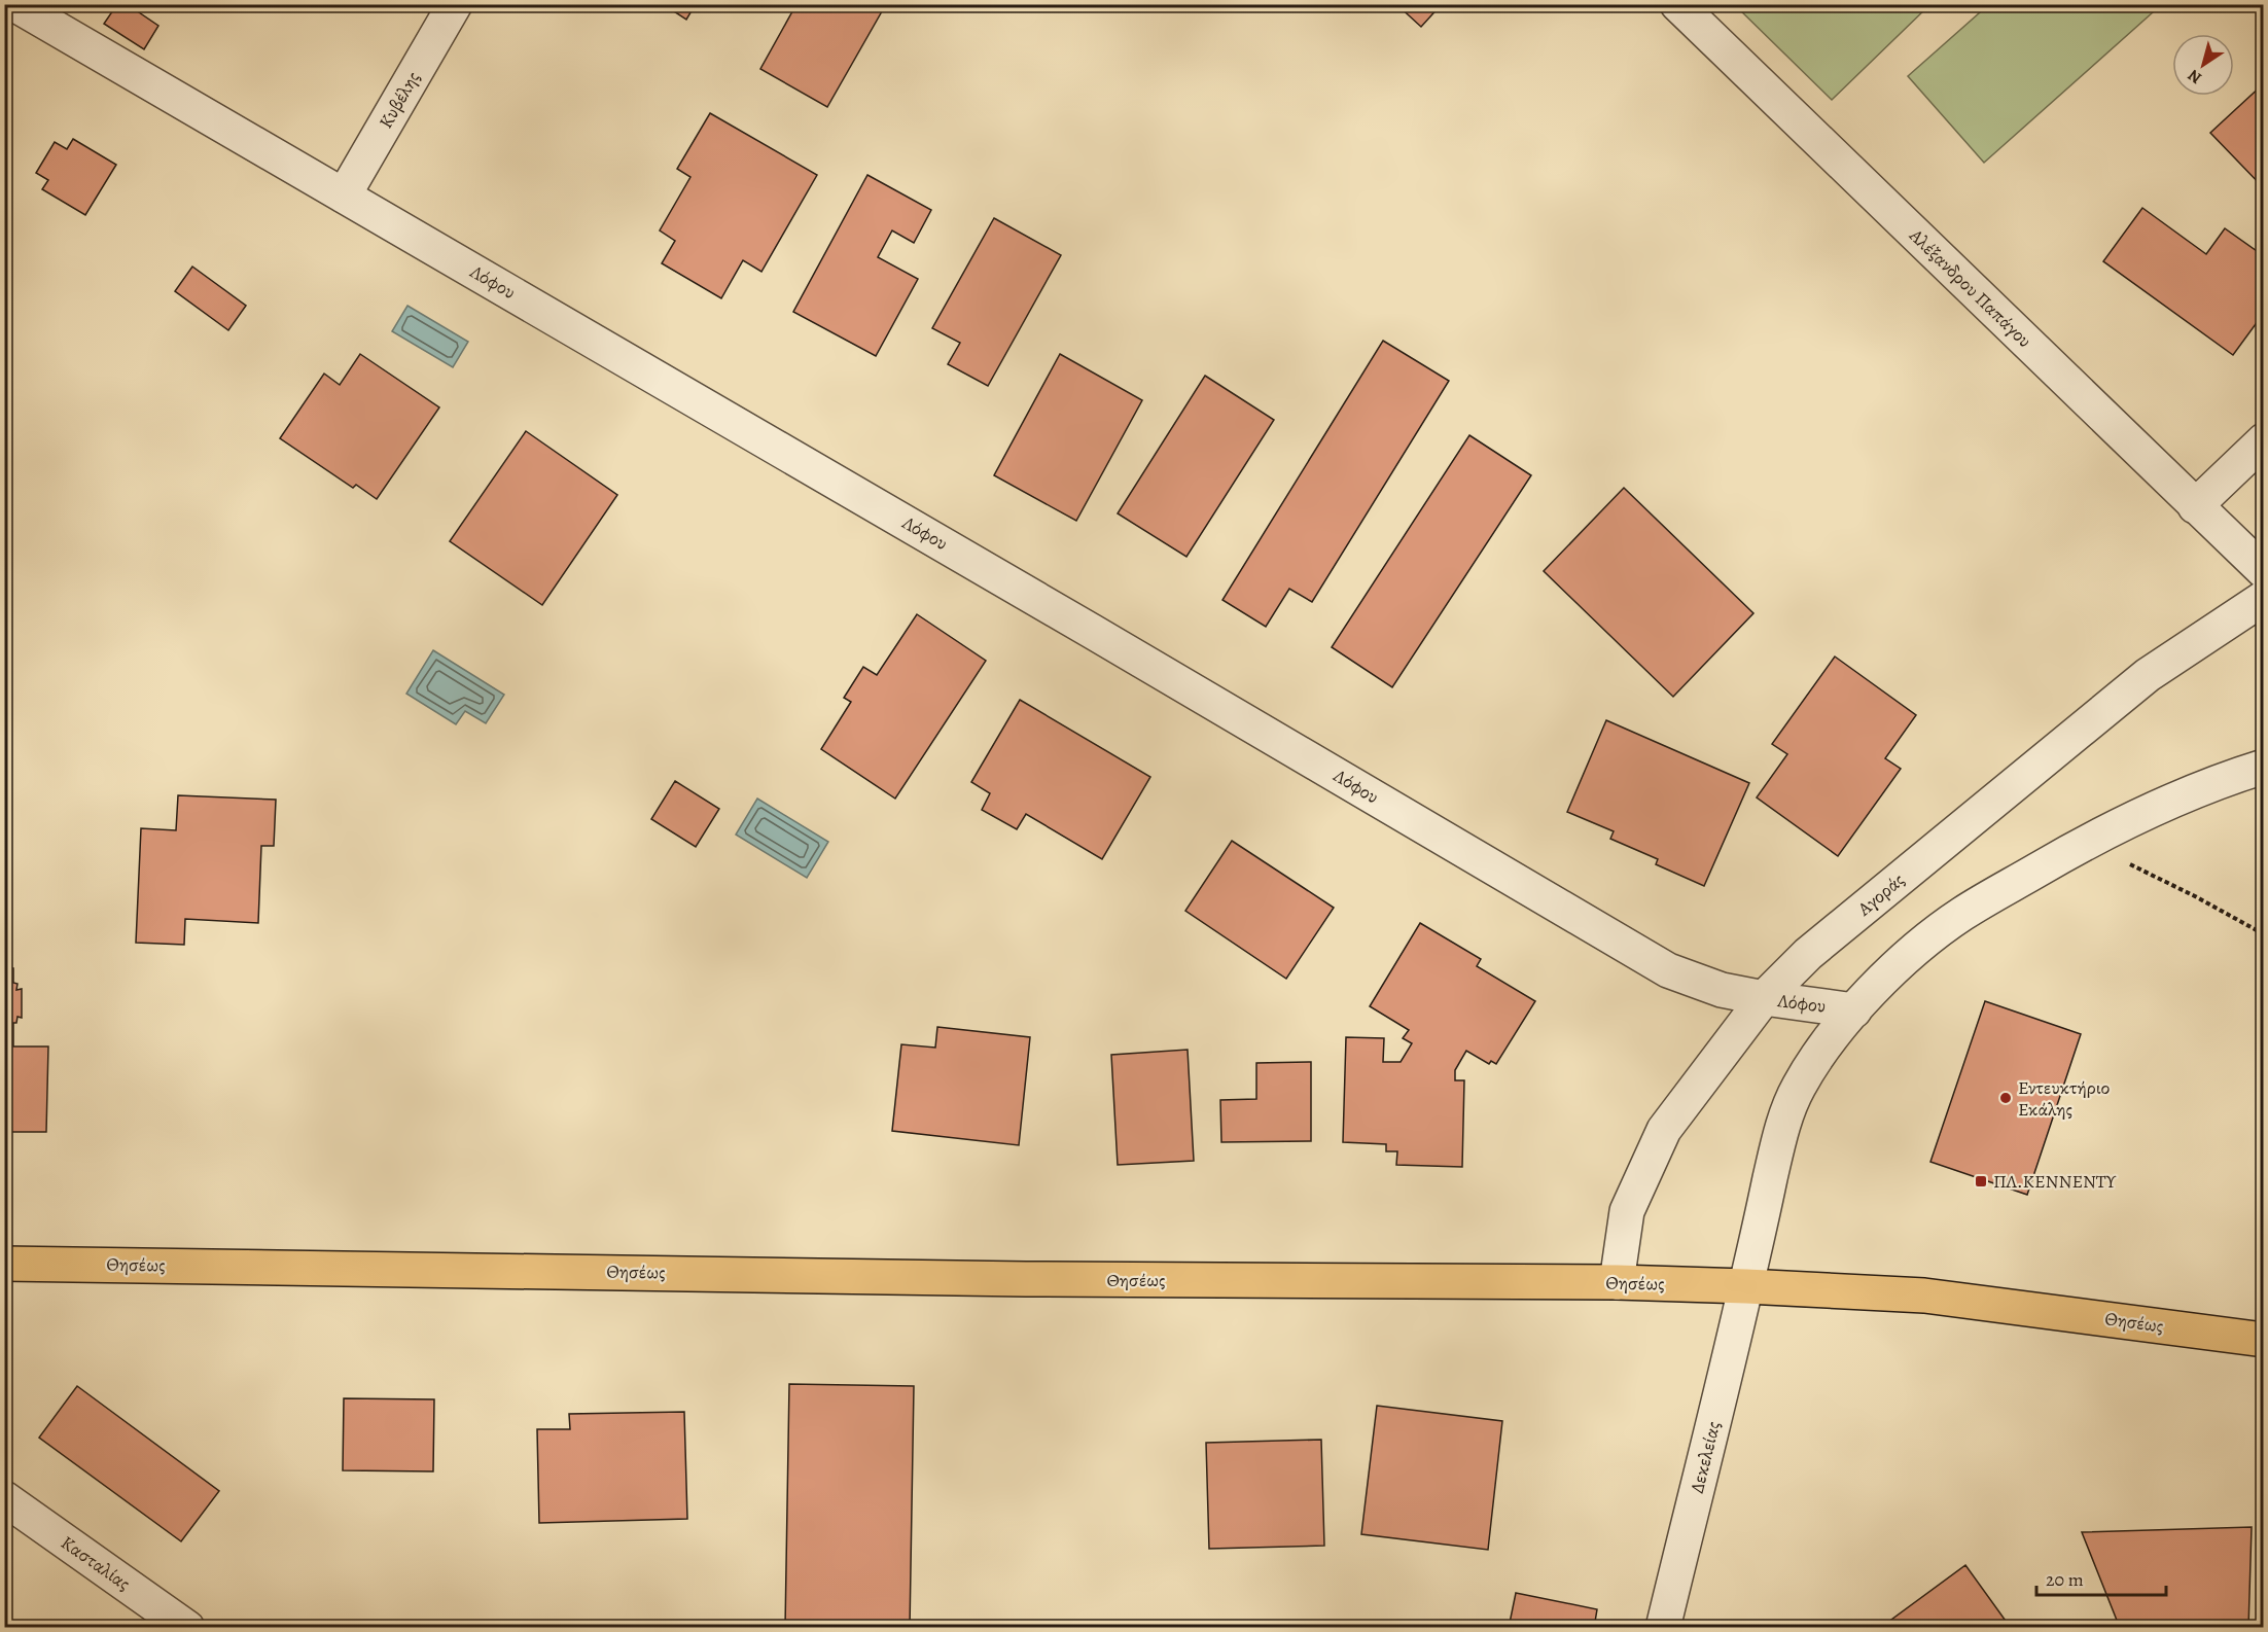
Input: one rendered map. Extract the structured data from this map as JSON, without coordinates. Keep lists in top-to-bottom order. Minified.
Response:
{"streets":{"main road":["Θησέως"],"street":["Κυβέλης","Λόφου","Αλέξανδρου Παπάγου","Αγοράς","Δεκελείας","Κασταλίας"]},"crossings":[["Κυβέλης","Λόφου"],["Λόφου","Αγοράς"],["Αγοράς","Θησέως"],["Θησέως","Δεκελείας"]],"places":{"other":["Εντευκτήριο Εκάλης"],"transit":["ΠΛ.ΚΕΝΝΕΝΤΥ"]},"scale_bar":"20 m","north":"bottom left"}
